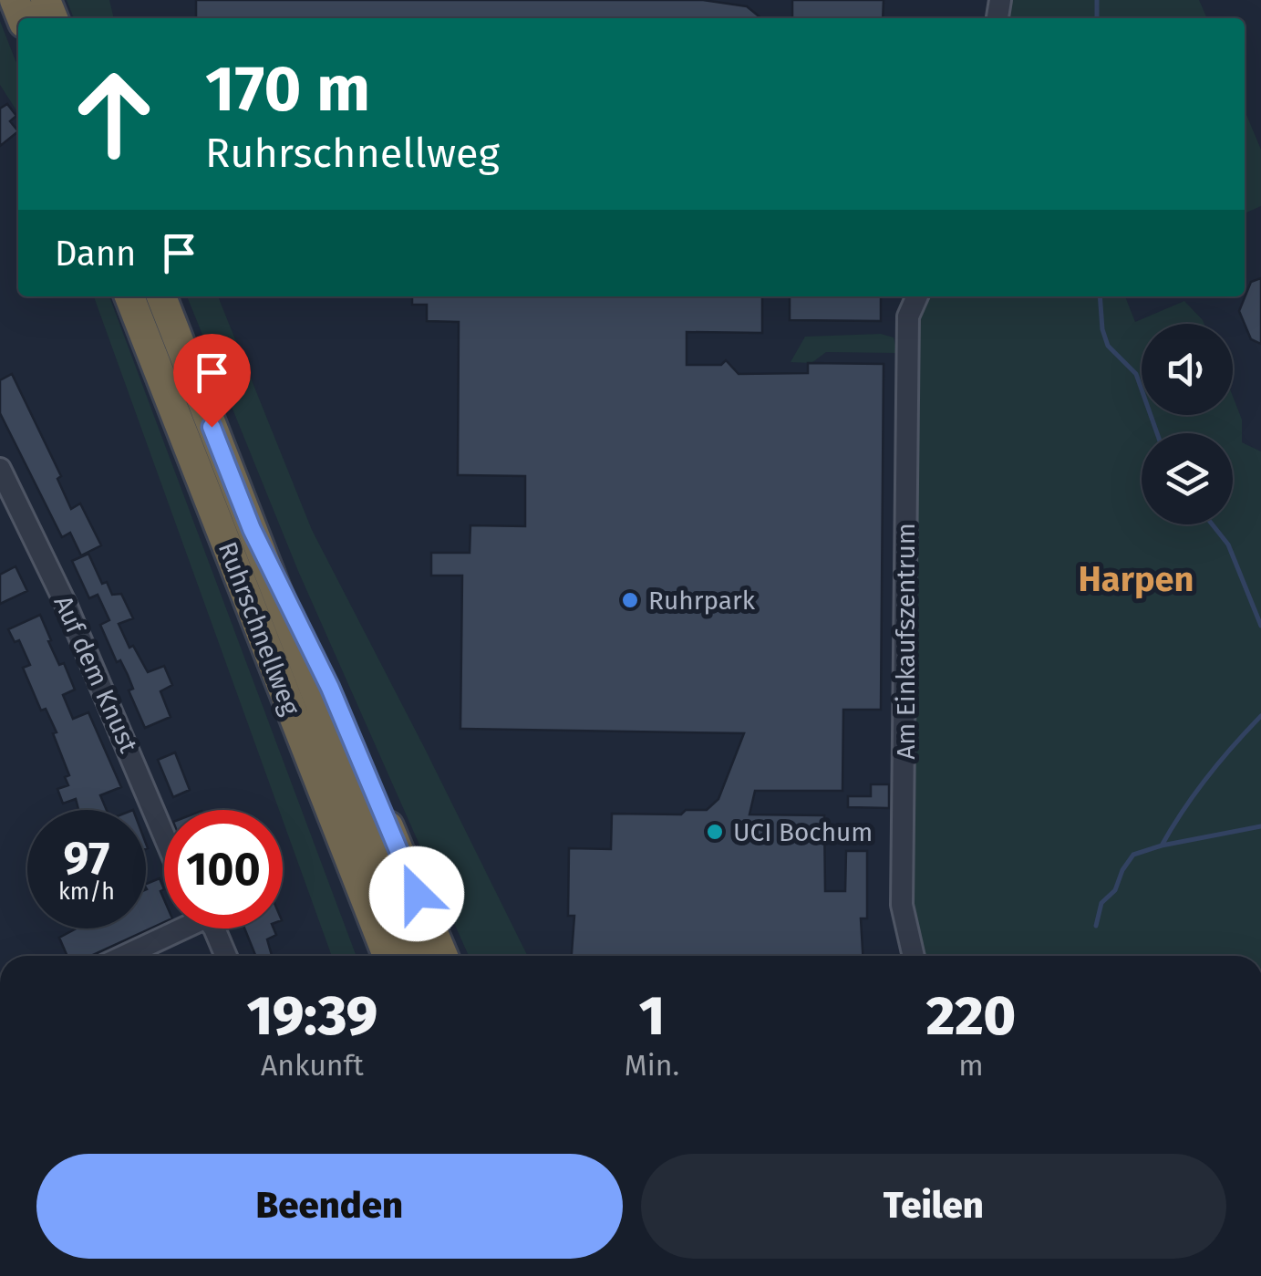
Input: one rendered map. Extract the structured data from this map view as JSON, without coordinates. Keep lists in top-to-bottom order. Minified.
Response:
{"streets":{"highway":["Ruhrschnellweg"],"street":["Am Einkaufszentrum","Auf dem Knust"]},"districts":["Harpen"],"places":["Ruhrpark","UCI Bochum"],"page":{"turn":["170 m","Ruhrschnellweg"],"then":"Dann","speed":"97 km/h","limit":"100","eta":["19:39","Ankunft","1","Min.","220","m"],"buttons":["Beenden","Teilen"]}}
